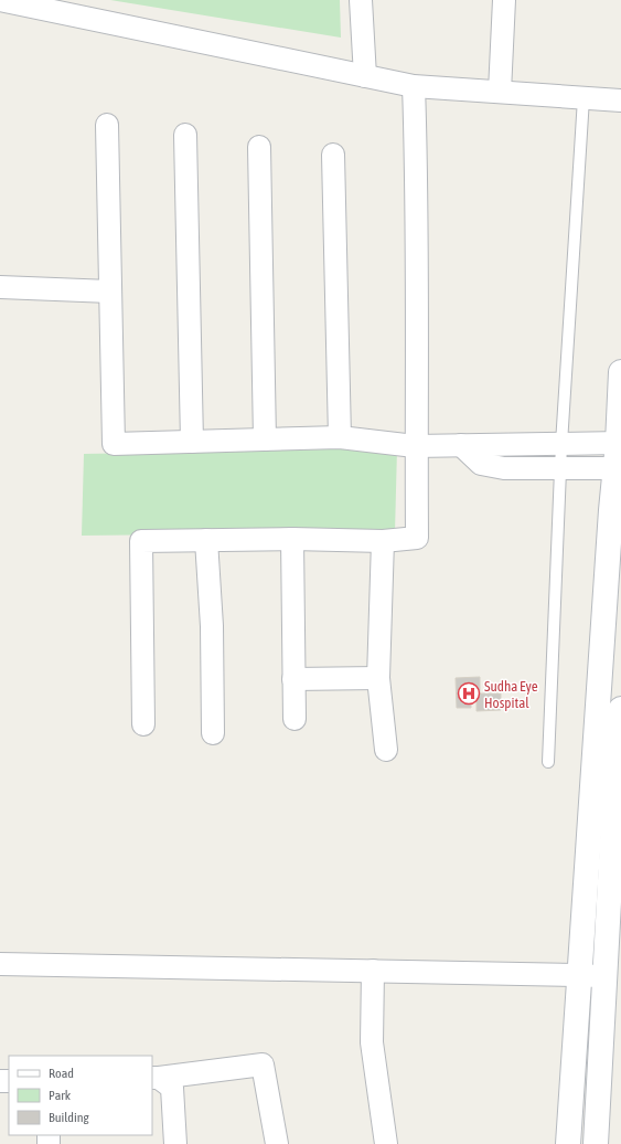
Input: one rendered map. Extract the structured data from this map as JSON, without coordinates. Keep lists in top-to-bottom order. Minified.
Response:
{"places":{"hospital":["Sudha Eye Hospital"]},"legend":["Road","Park","Building"]}
